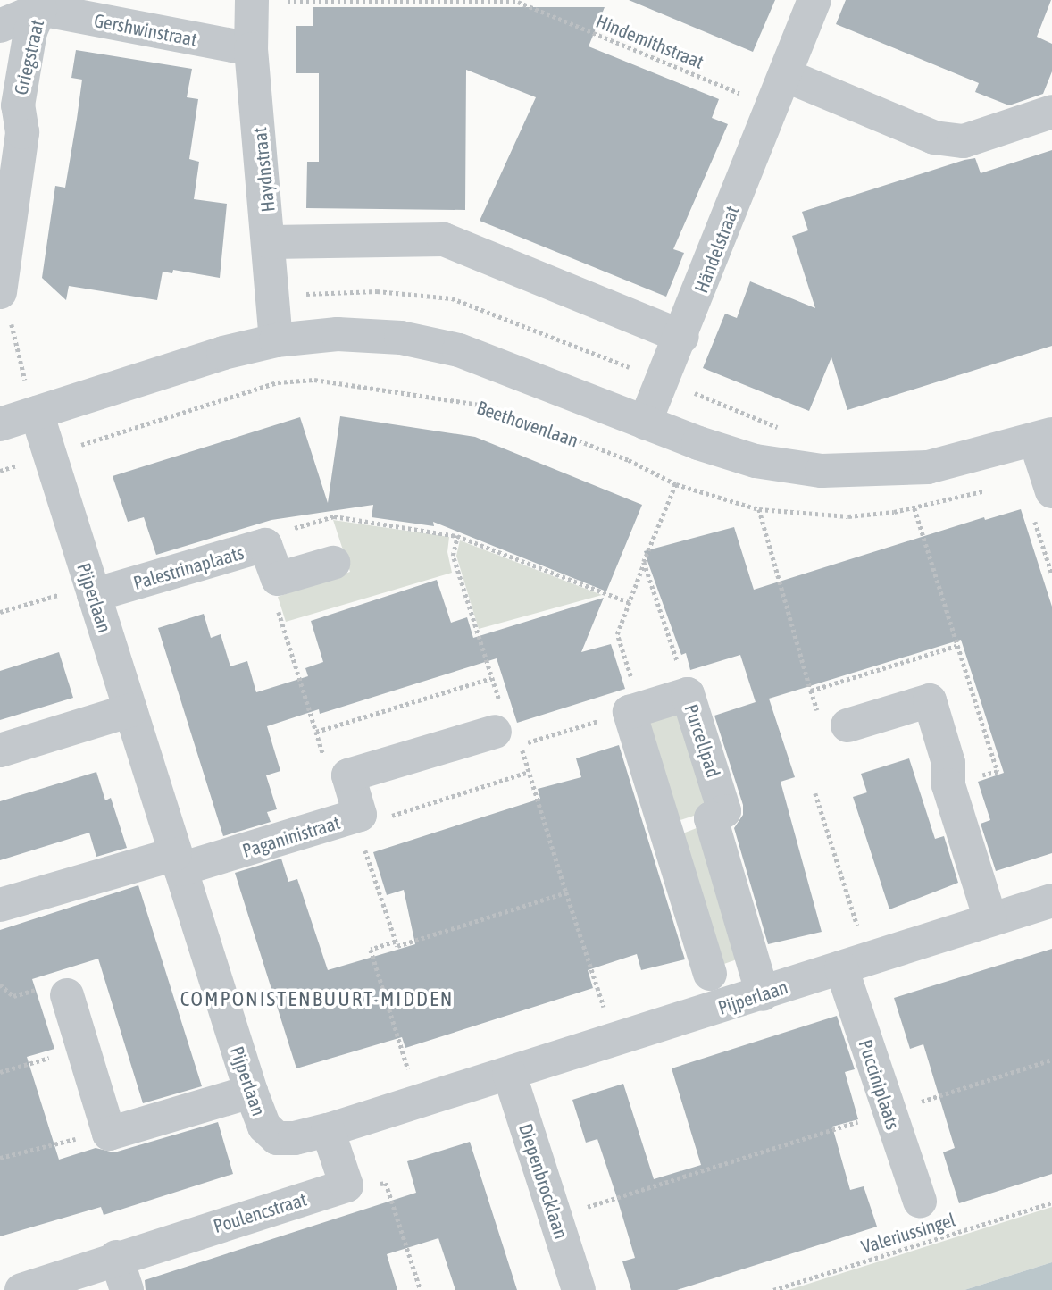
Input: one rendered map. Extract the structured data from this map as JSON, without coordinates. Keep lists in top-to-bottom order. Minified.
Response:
{"streets":{"street":["Gershwinstraat","Griegstraat","Haydnstraat","Händelstraat","Palestrinaplaats","Pijperlaan","Purcellpad","Paganinistraat","Pucciniplaats","Diepenbrocklaan","Poulencstraat"],"path":["Hindemithstraat","Beethovenlaan","Valeriussingel"]},"crossings":[["Gershwinstraat","Griegstraat"],["Gershwinstraat","Haydnstraat"],["Hindemithstraat","Haydnstraat"],["Hindemithstraat","Händelstraat"],["Beethovenlaan","Pijperlaan"],["Palestrinaplaats","Pijperlaan"],["Pijperlaan","Paganinistraat"],["Pijperlaan","Pucciniplaats"],["Pijperlaan","Diepenbrocklaan"]],"districts":["COMPONISTENBUURT-MIDDEN"]}
